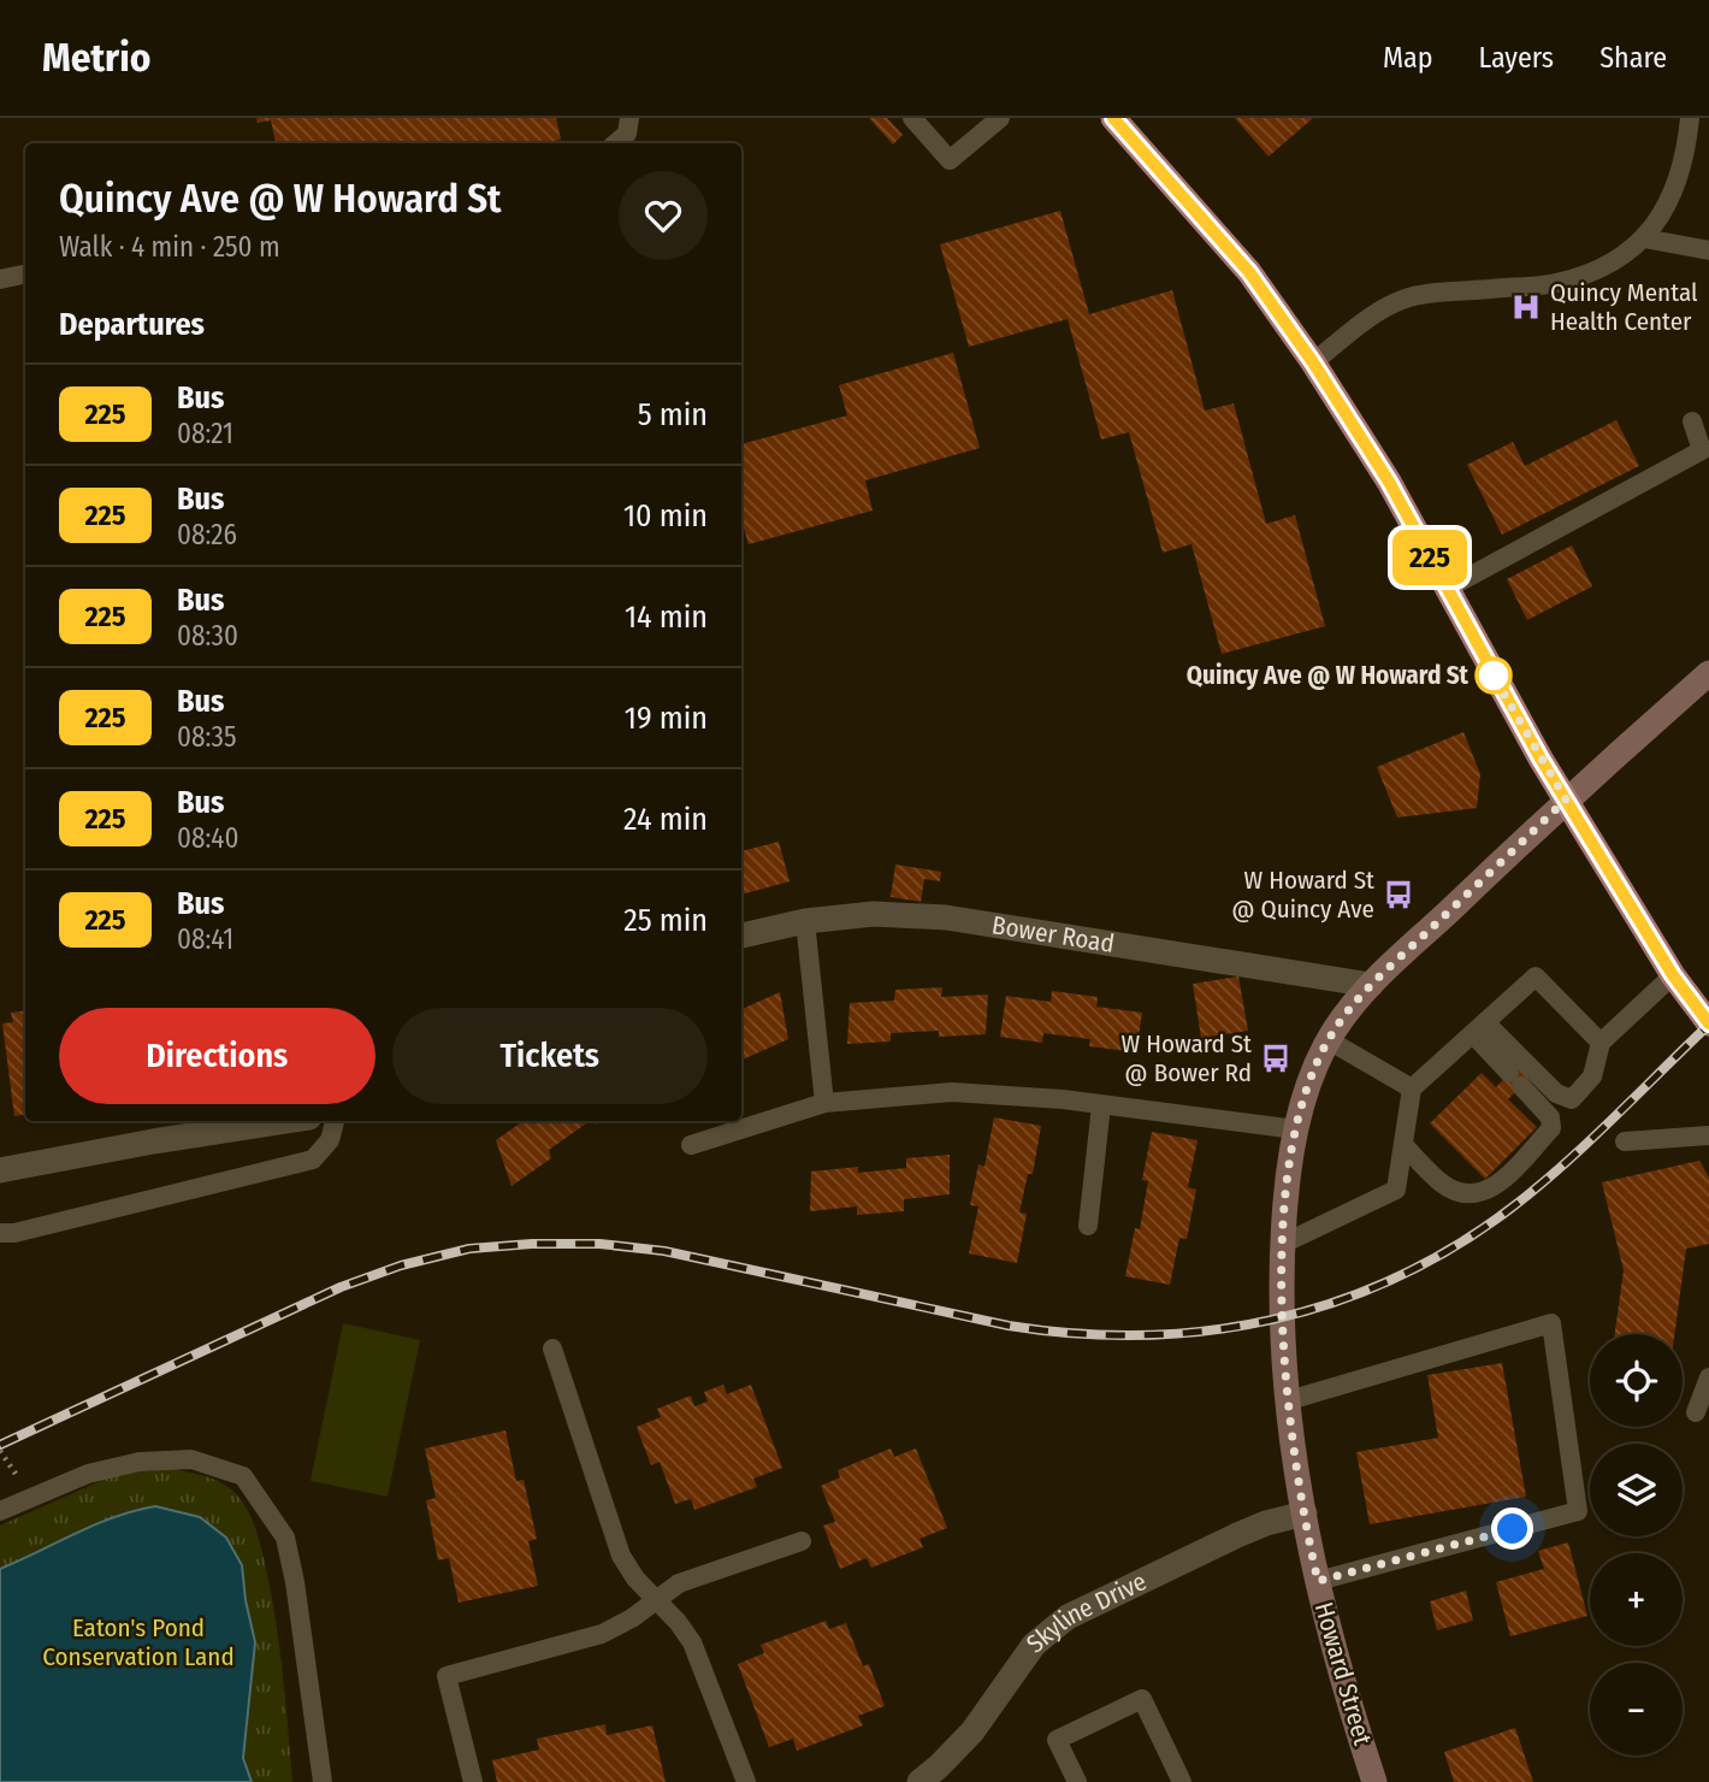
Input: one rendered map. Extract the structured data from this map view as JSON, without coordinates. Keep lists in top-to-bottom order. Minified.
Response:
{"streets":{"street":["Bower Road","Skyline Drive","Howard Street"]},"crossings":[["Bower Road","Howard Street"],["Skyline Drive","Howard Street"]],"parks":["Eaton's Pond Conservation Land"],"places":{"hospital":["Quincy Mental Health Center"],"other":["Quincy Ave @ W Howard St"],"bus stop":["W Howard St @ Quincy Ave","W Howard St @ Bower Rd"]},"lines":["bus line 225"],"page":{"header":"Metrio","nav":["Map","Layers","Share"],"on_map":"225","heading":[["Quincy Ave @ W Howard St","Walk · 4 min · 250 m"],"Departures"],"list":[{"mark":"225","name":"Bus","note":"08:21","value":"5 min"},{"mark":"225","name":"Bus","note":"08:26","value":"10 min"},{"mark":"225","name":"Bus","note":"08:30","value":"14 min"},{"mark":"225","name":"Bus","note":"08:35","value":"19 min"},{"mark":"225","name":"Bus","note":"08:40","value":"24 min"},{"mark":"225","name":"Bus","note":"08:41","value":"25 min"}],"buttons":["Directions","Tickets"],"map_buttons":["+","−"]}}
